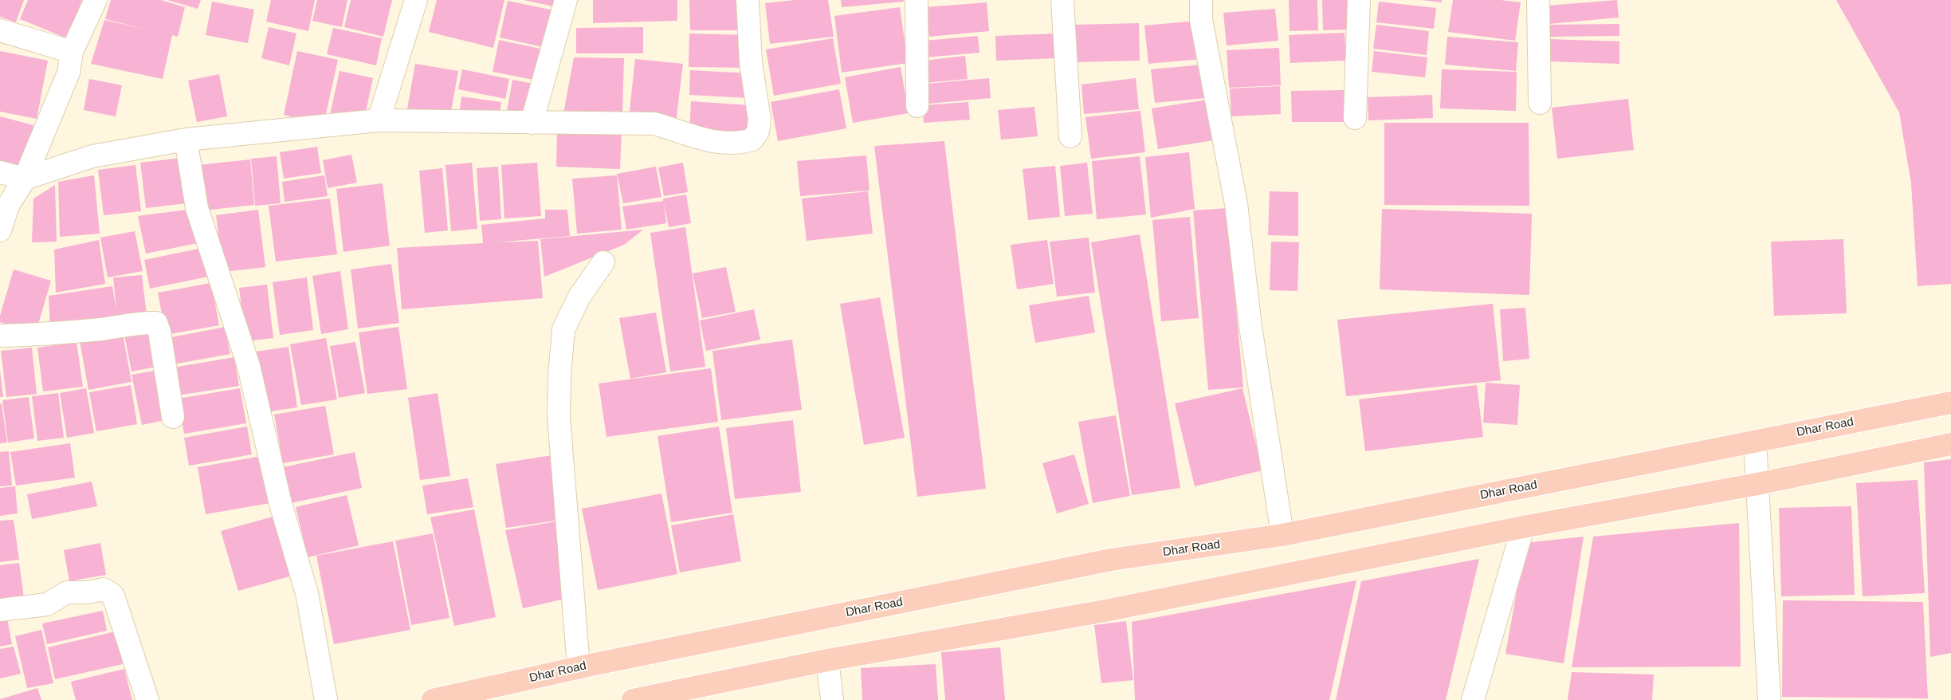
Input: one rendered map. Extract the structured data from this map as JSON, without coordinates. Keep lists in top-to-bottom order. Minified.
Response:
{"streets":{"main road":["Dhar Road"]}}
